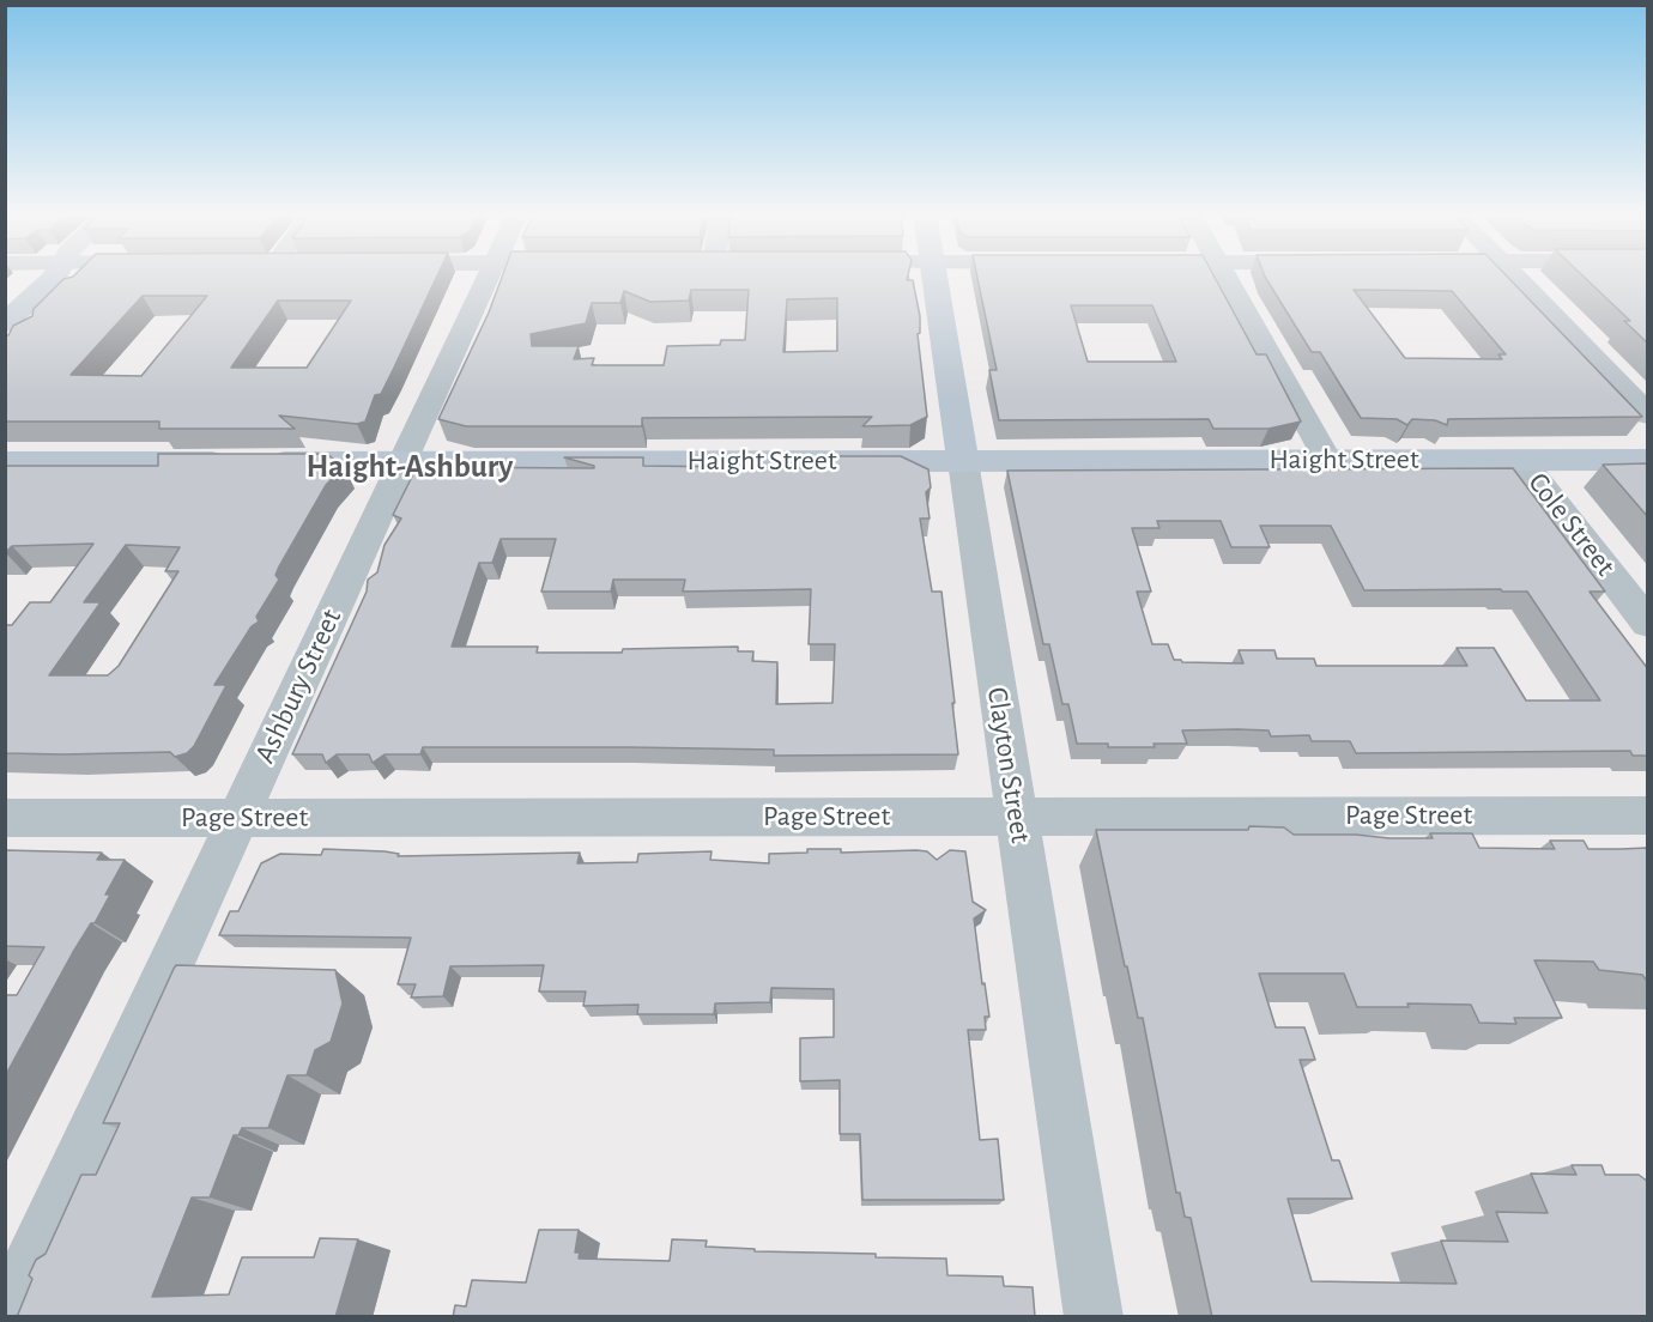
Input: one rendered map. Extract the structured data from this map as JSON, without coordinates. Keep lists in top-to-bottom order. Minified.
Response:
{"streets":{"street":["Haight Street","Cole Street","Ashbury Street","Clayton Street","Page Street"]},"crossings":[["Haight Street","Cole Street"],["Haight Street","Ashbury Street"],["Haight Street","Clayton Street"],["Ashbury Street","Page Street"],["Clayton Street","Page Street"]],"districts":["Haight-Ashbury"]}
